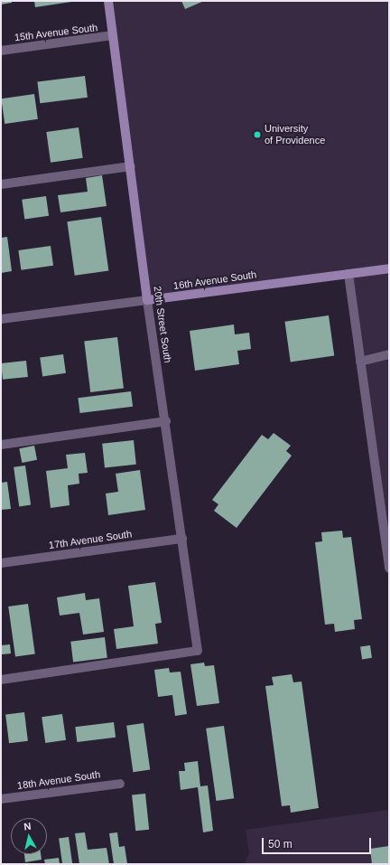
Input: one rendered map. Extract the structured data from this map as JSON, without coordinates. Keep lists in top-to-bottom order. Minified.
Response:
{"streets":{"street":["15th Avenue South","16th Avenue South","20th Street South","17th Avenue South","18th Avenue South"]},"crossings":[["15th Avenue South","20th Street South"],["16th Avenue South","20th Street South"],["20th Street South","17th Avenue South"]],"places":["University of Providence"],"scale_bar":"50 m","north":"top"}
